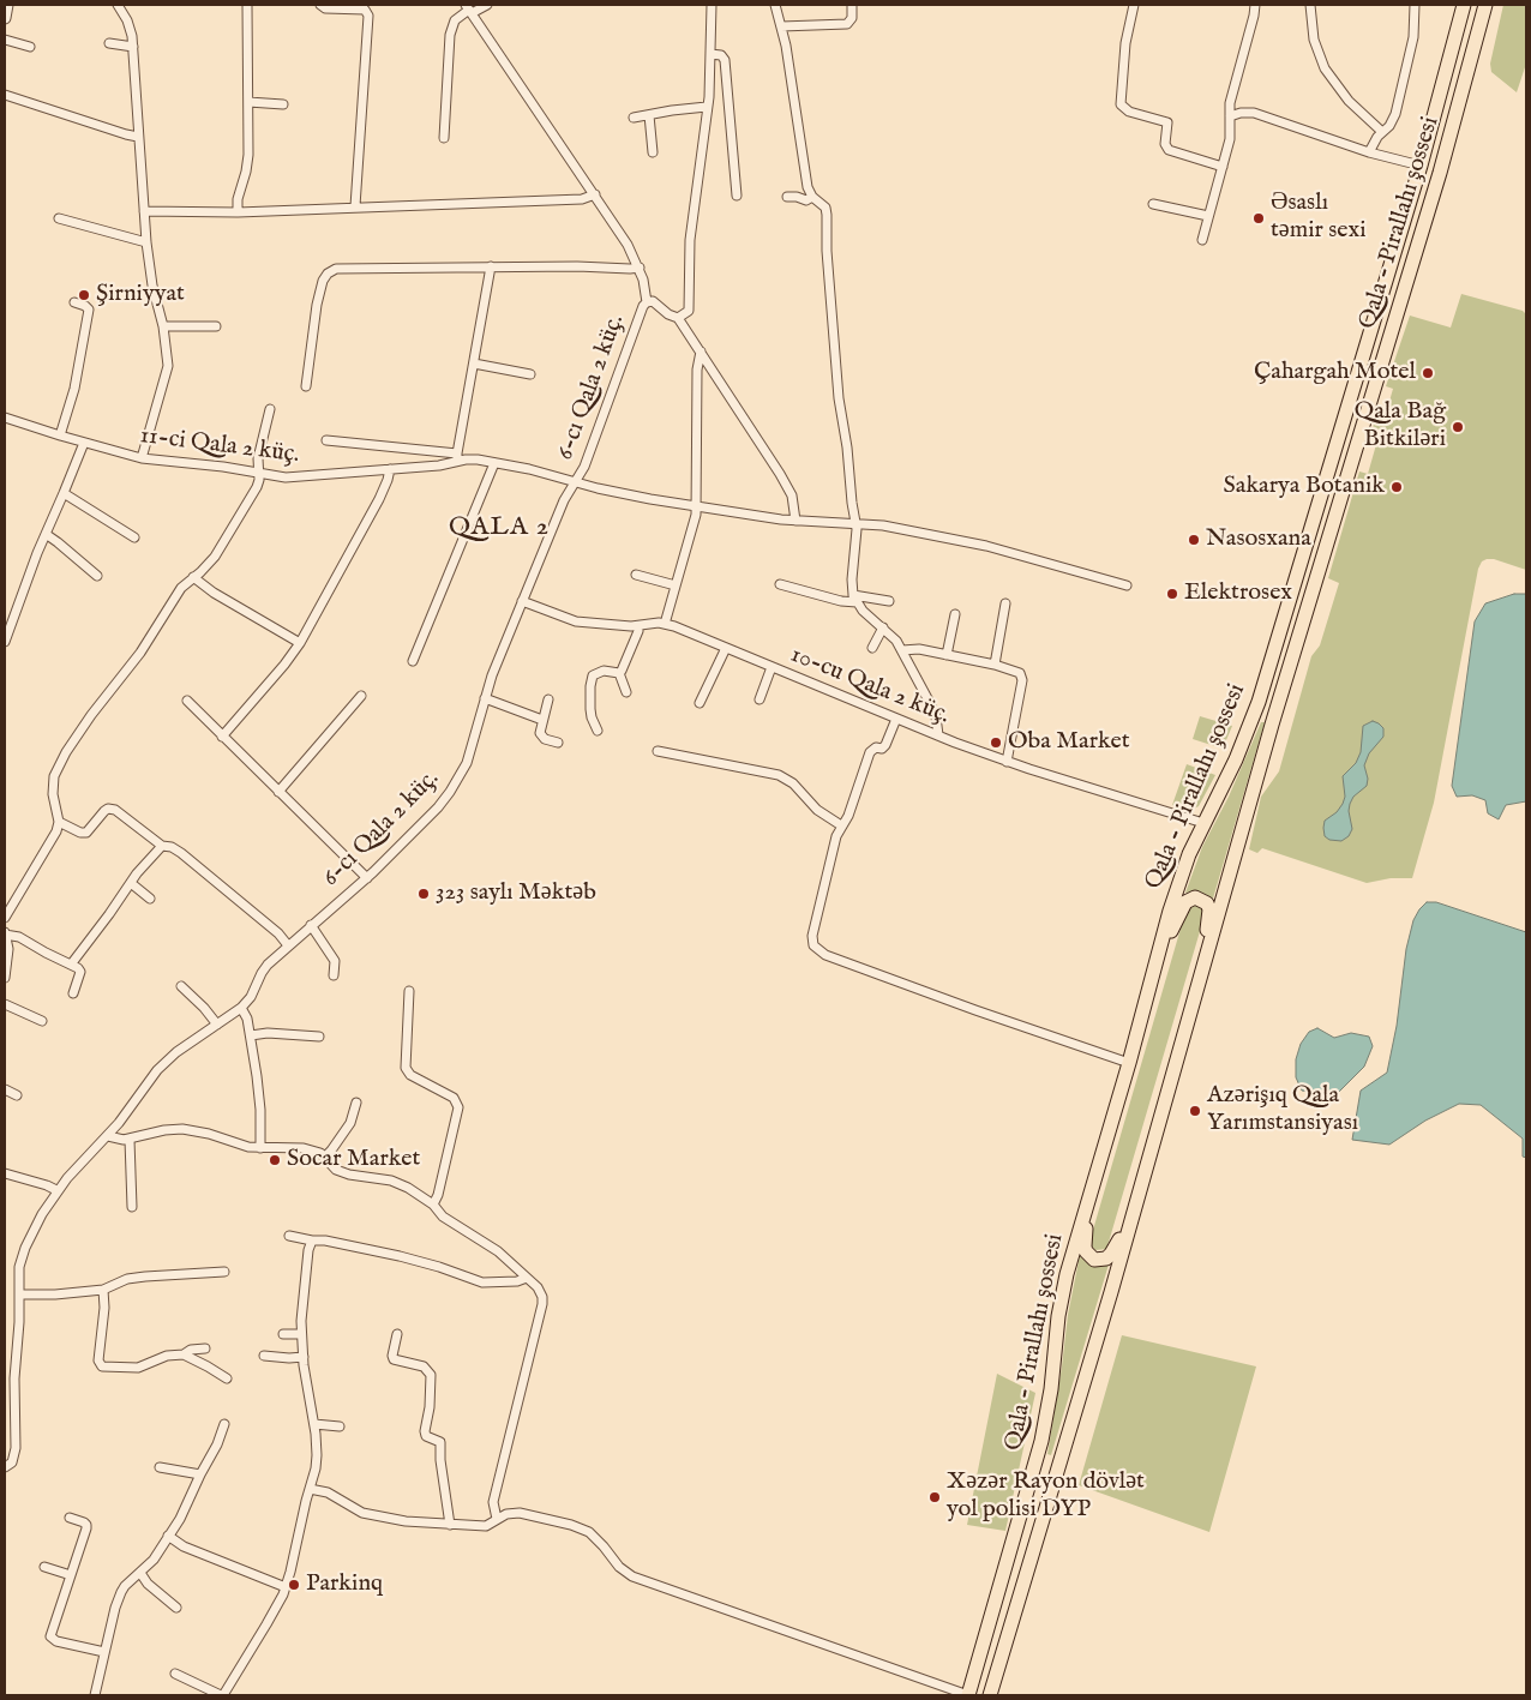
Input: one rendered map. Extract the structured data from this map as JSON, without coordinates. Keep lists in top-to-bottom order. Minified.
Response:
{"streets":{"main road":["Qala - Pirallahı şossesi"],"street":["6-cı Qala 2 küç.","11-ci Qala 2 küç.","10-cu Qala 2 küç."]},"crossings":[["Qala - Pirallahı şossesi","10-cu Qala 2 küç."],["6-cı Qala 2 küç.","11-ci Qala 2 küç."],["6-cı Qala 2 küç.","10-cu Qala 2 küç."]],"districts":["QALA 2"],"places":["Əsaslı təmir sexi","Şirniyyat","Çahargah Motel","Qala Bağ Bitkiləri","Sakarya Botanik","Nasosxana","Elektrosex","Oba Market","323 saylı Məktəb","Azərişıq Qala Yarımstansiyası","Socar Market","Xəzər Rayon dövlət yol polisi DYP","Parkinq"]}
